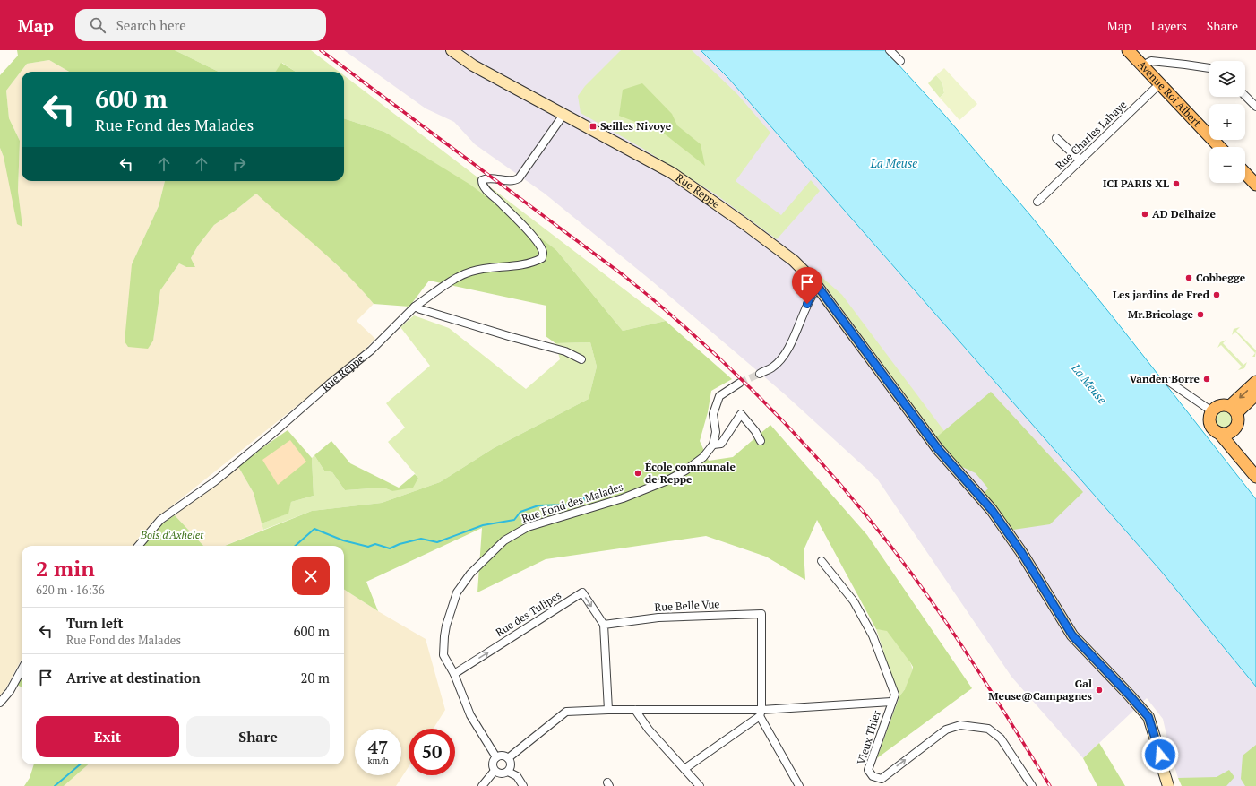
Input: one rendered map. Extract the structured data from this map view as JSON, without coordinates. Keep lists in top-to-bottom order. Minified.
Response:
{"streets":{"main road":["Avenue Roi Albert","Rue Reppe"],"street":["Rue Charles Lahaye","Rue Fond des Malades","Rue Belle Vue","Rue des Tulipes","Vieux Thier"]},"crossings":[["Avenue Roi Albert","Rue Charles Lahaye"],["Rue Fond des Malades","Rue des Tulipes"],["Rue Fond des Malades","Vieux Thier"],["Rue Belle Vue","Rue des Tulipes"],["Rue Belle Vue","Vieux Thier"]],"one_way":["Rue des Tulipes"],"water":["La Meuse"],"parks":["Bois d'Axhelet"],"places":{"transit":["Seilles Nivoye"],"other":["ICI PARIS XL","AD Delhaize","Cobbegge","Les jardins de Fred","Mr.Bricolage","Vanden Borre","École communale de Reppe","Gal Meuse@Campagnes"]},"page":{"header":"Map","search":"Search here","nav":["Map","Layers","Share"],"map_buttons":["+","−"],"turn":["600 m","Rue Fond des Malades"],"heading":["2 min","620 m · 16:36"],"list":[{"name":"Turn left","note":"Rue Fond des Malades","value":"600 m"},{"name":"Arrive at destination","value":"20 m"}],"buttons":["Exit","Share"],"speed":"47 km/h","limit":"50"}}
